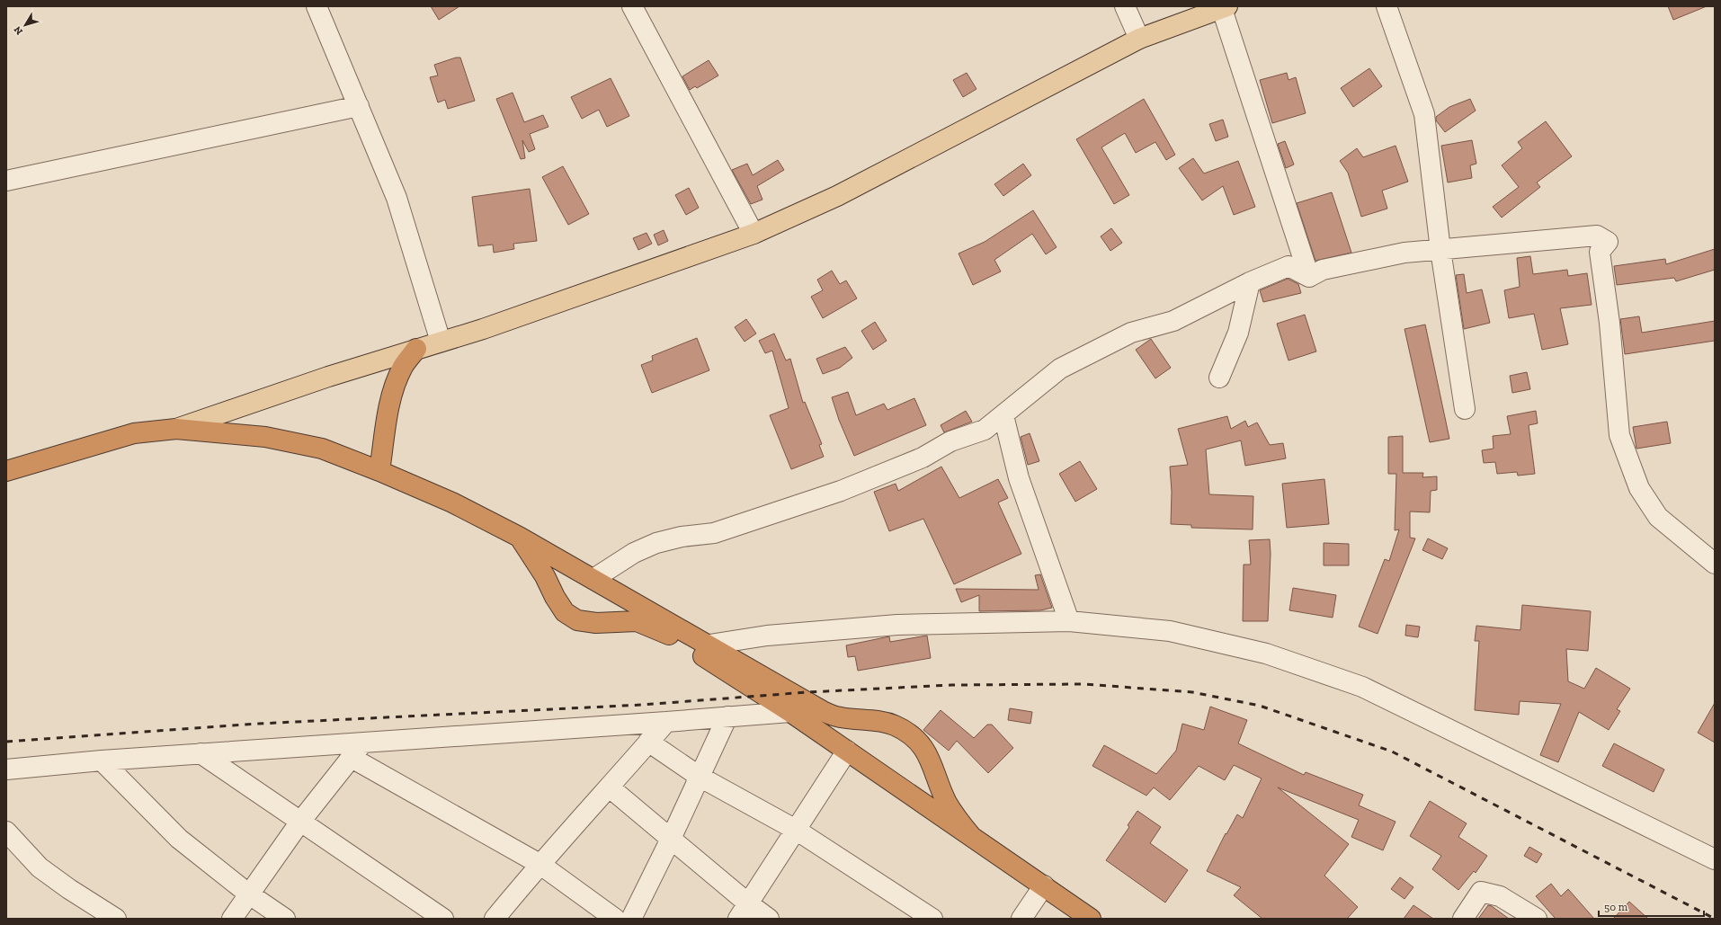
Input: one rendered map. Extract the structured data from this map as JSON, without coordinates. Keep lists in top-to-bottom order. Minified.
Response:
{"scale_bar":"50 m","north":"bottom left"}
